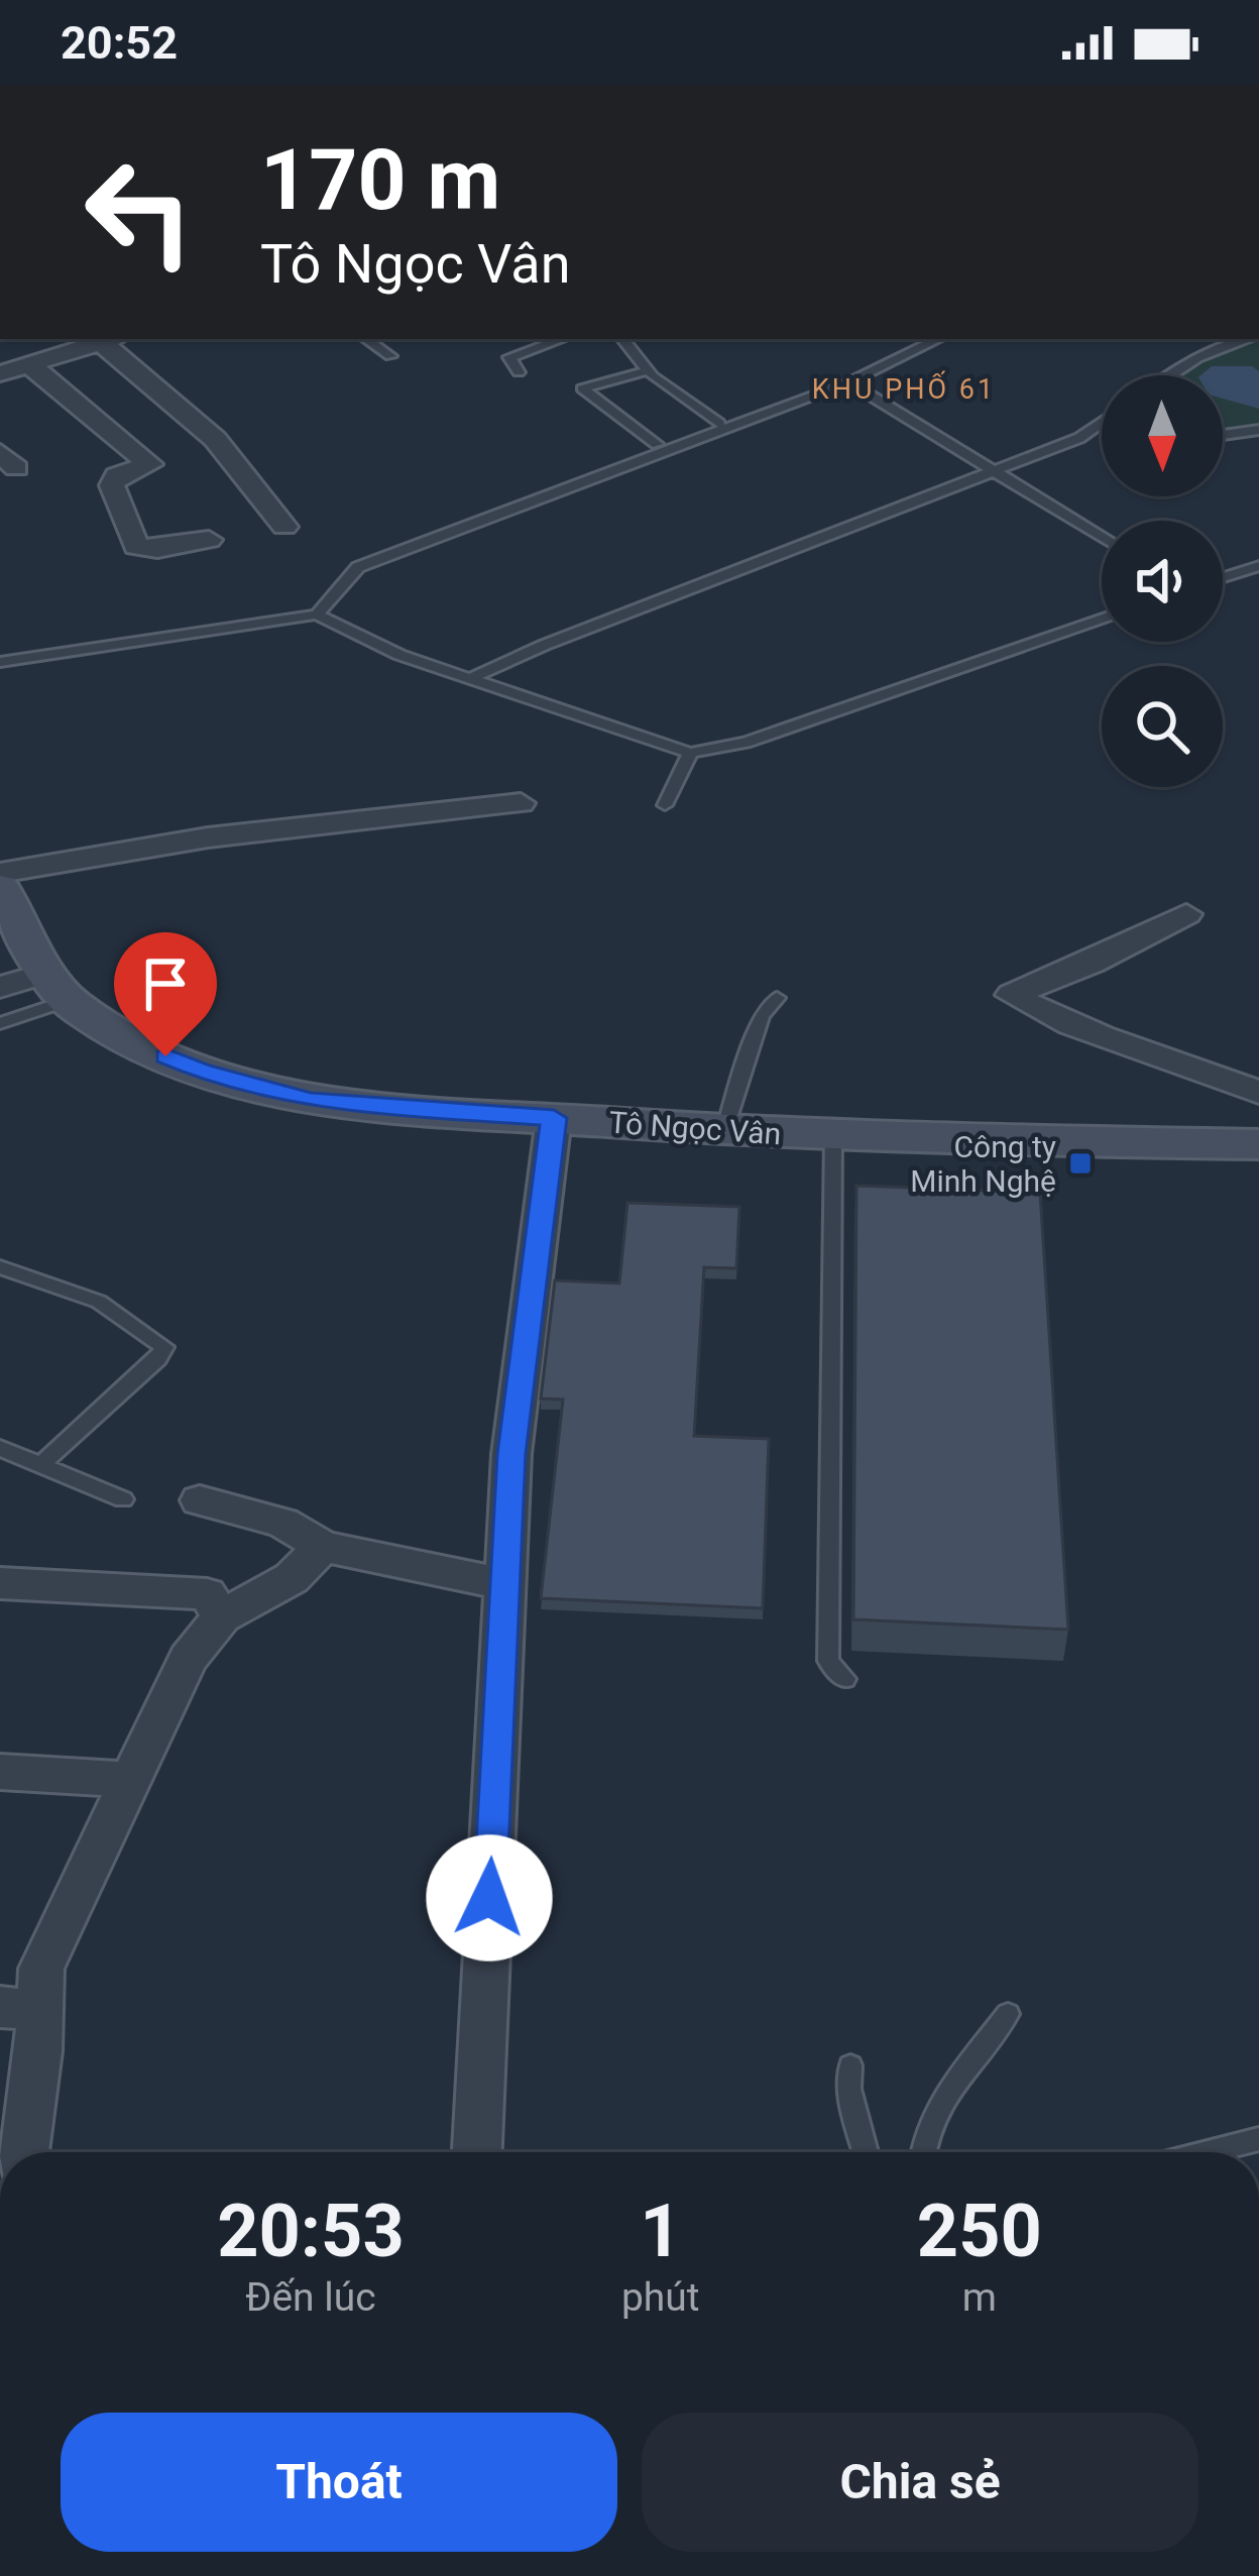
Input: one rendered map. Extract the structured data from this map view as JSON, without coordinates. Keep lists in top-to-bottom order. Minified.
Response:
{"streets":{"main road":["Tô Ngọc Vân"]},"districts":["KHU PHỐ 61"],"places":{"transit":["Công ty Minh Nghệ"]},"north":"bottom","page":{"status":"20:52","turn":["170 m","Tô Ngọc Vân"],"eta":["20:53","Đến lúc","1","phút","250","m"],"buttons":["Thoát","Chia sẻ"]}}
